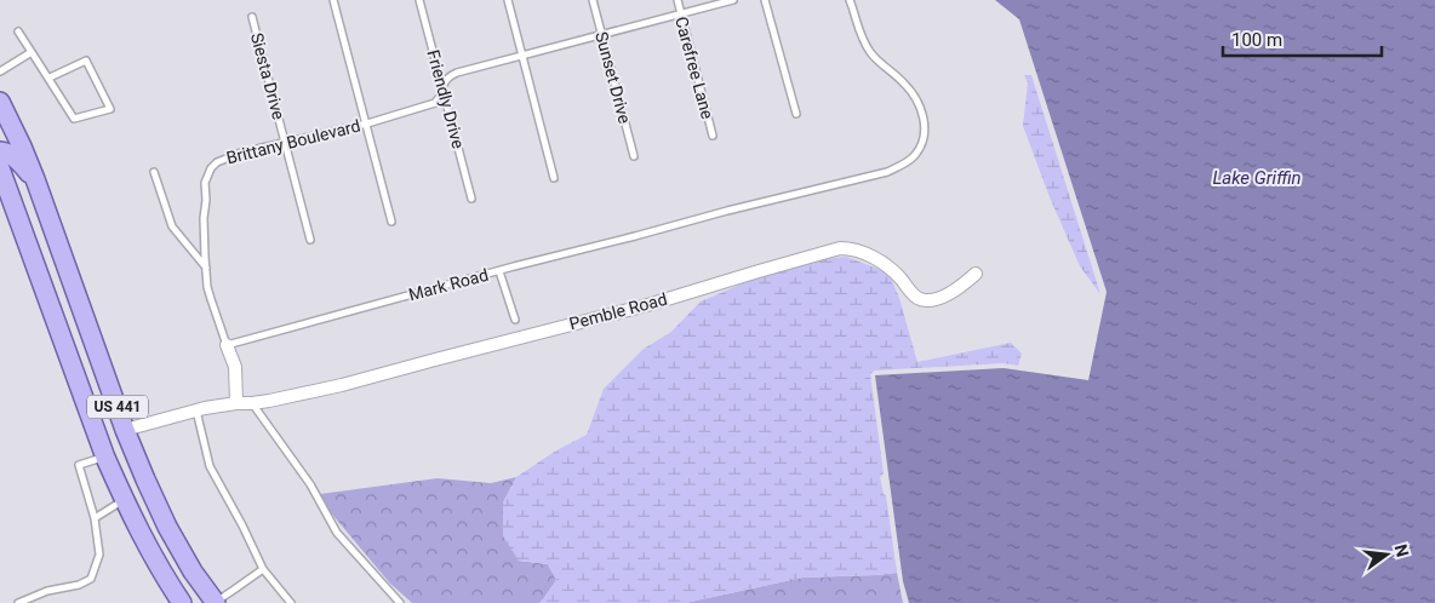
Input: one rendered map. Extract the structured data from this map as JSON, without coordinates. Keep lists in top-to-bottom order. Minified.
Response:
{"streets":{"main road":["US 441"],"street":["Pemble Road"],"lane":["Carefree Lane","Siesta Drive","Sunset Drive","Friendly Drive","Brittany Boulevard","Mark Road"]},"crossings":[["Carefree Lane","Brittany Boulevard"],["Siesta Drive","Brittany Boulevard"],["Sunset Drive","Brittany Boulevard"],["Friendly Drive","Brittany Boulevard"],["Brittany Boulevard","Mark Road"]],"water":["Lake Griffin"],"scale_bar":"100 m","north":"right"}
